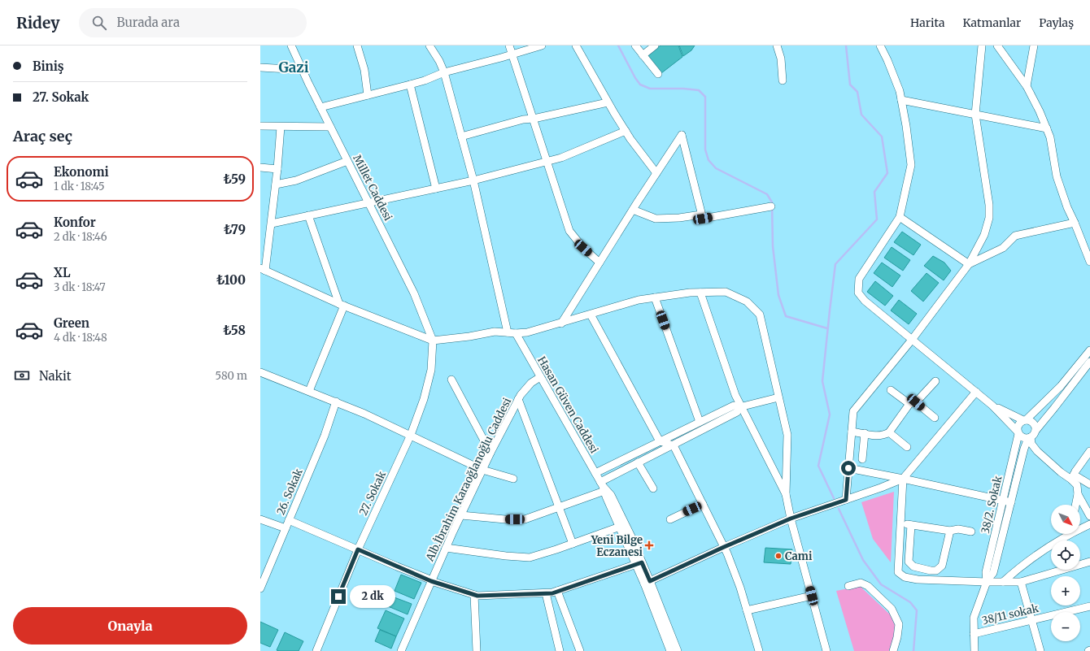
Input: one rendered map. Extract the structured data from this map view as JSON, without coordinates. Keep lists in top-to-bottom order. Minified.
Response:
{"streets":{"street":["Millet Caddesi","Hasan Güven Caddesi","Alb.İbrahim Karaoğlanoğlu Caddesi","26. Sokak","27. Sokak","38/2. Sokak","38/11 sokak"]},"crossings":[["Millet Caddesi","27. Sokak"],["Hasan Güven Caddesi","Alb.İbrahim Karaoğlanoğlu Caddesi"],["38/2. Sokak","38/11 sokak"]],"districts":["Gazi"],"places":{"health":["Yeni Bilge Eczanesi"],"other":["Cami"]},"north":"bottom right","page":{"header":"Ridey","search":"Burada ara","nav":["Harita","Katmanlar","Paylaş"],"banner":["Biniş","27. Sokak"],"heading":"Araç seç","list":[{"name":"Ekonomi","note":"1 dk · 18:45","value":"₺59"},{"name":"Konfor","note":"2 dk · 18:46","value":"₺79"},{"name":"XL","note":"3 dk · 18:47","value":"₺100"},{"name":"Green","note":"4 dk · 18:48","value":"₺58"}],"pay":["Nakit","580 m"],"map_buttons":["+","−"],"bubble":"2 dk","buttons":"Onayla"}}
